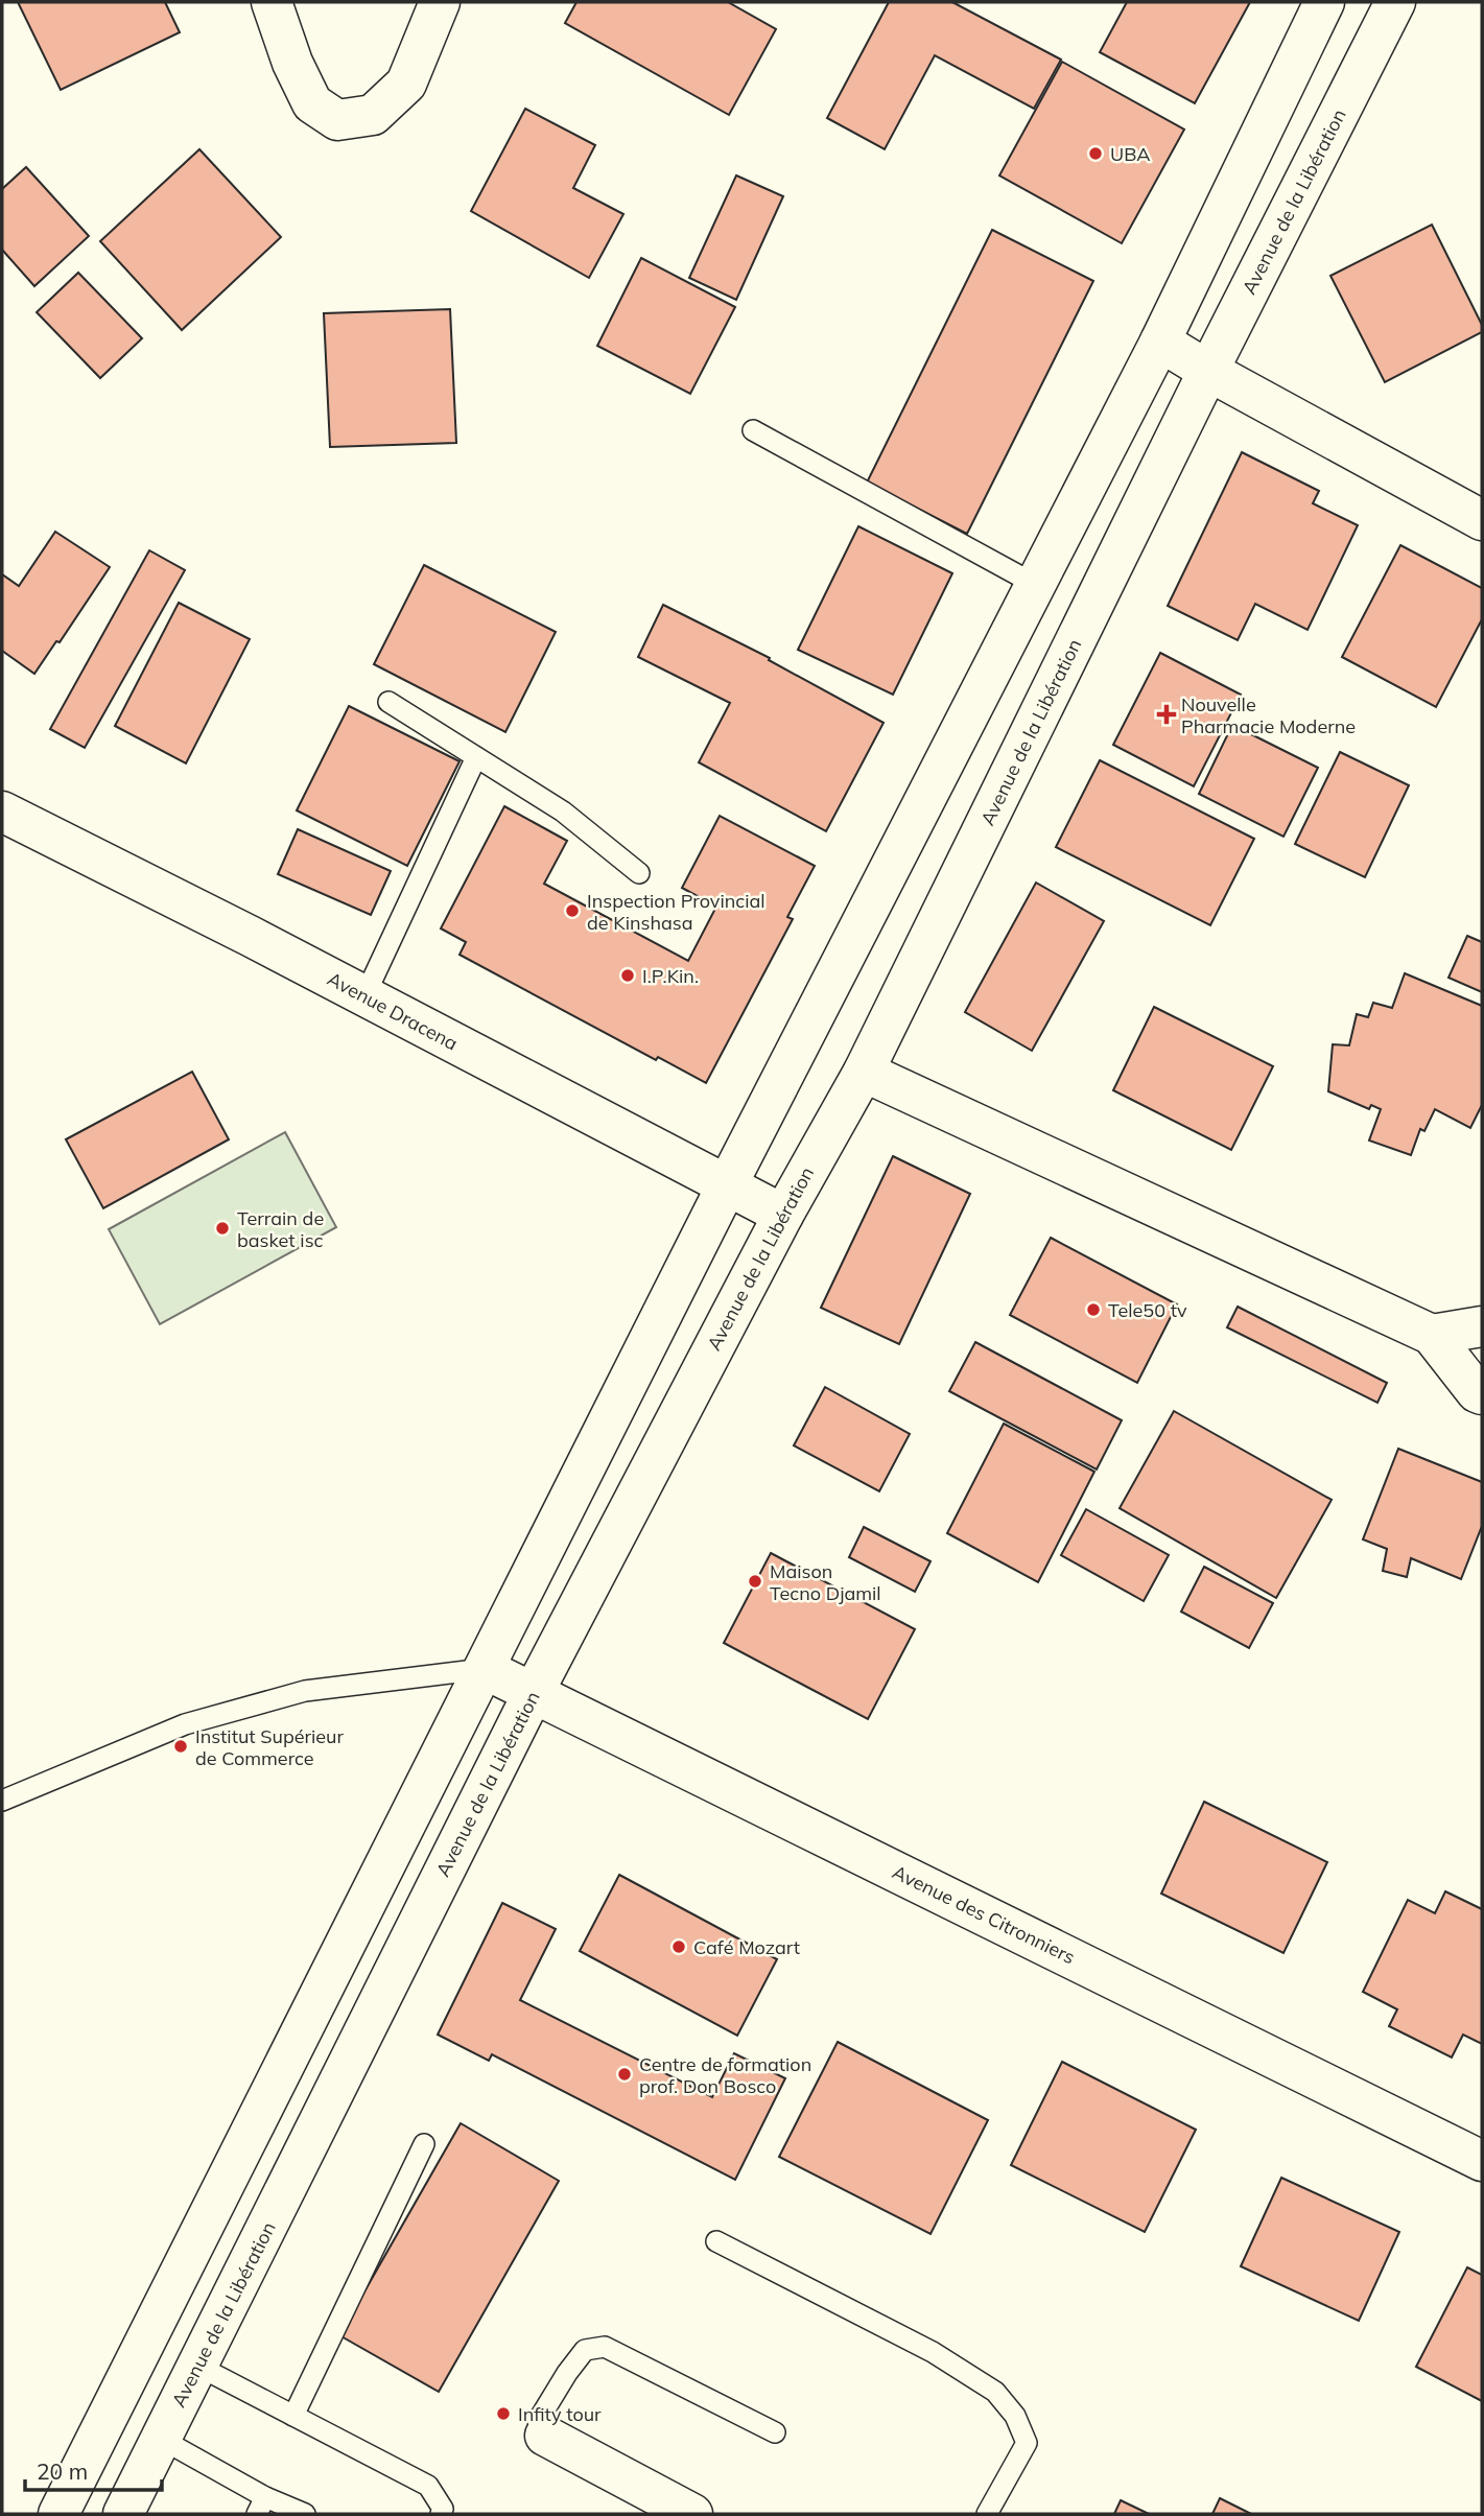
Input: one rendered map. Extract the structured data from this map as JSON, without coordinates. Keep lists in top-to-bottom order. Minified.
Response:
{"streets":{"main road":["Avenue de la Libération","Avenue Dracena","Avenue des Citronniers"]},"crossings":[["Avenue de la Libération","Avenue Dracena"],["Avenue de la Libération","Avenue des Citronniers"]],"places":{"other":["UBA","Inspection Provincial de Kinshasa","I.P.Kin.","Terrain de basket isc","Tele50 tv","Maison Tecno Djamil","Institut Supérieur de Commerce","Café Mozart","Centre de formation prof. Don Bosco","Infity tour"],"health":["Nouvelle Pharmacie Moderne"]},"scale_bar":"20 m"}
